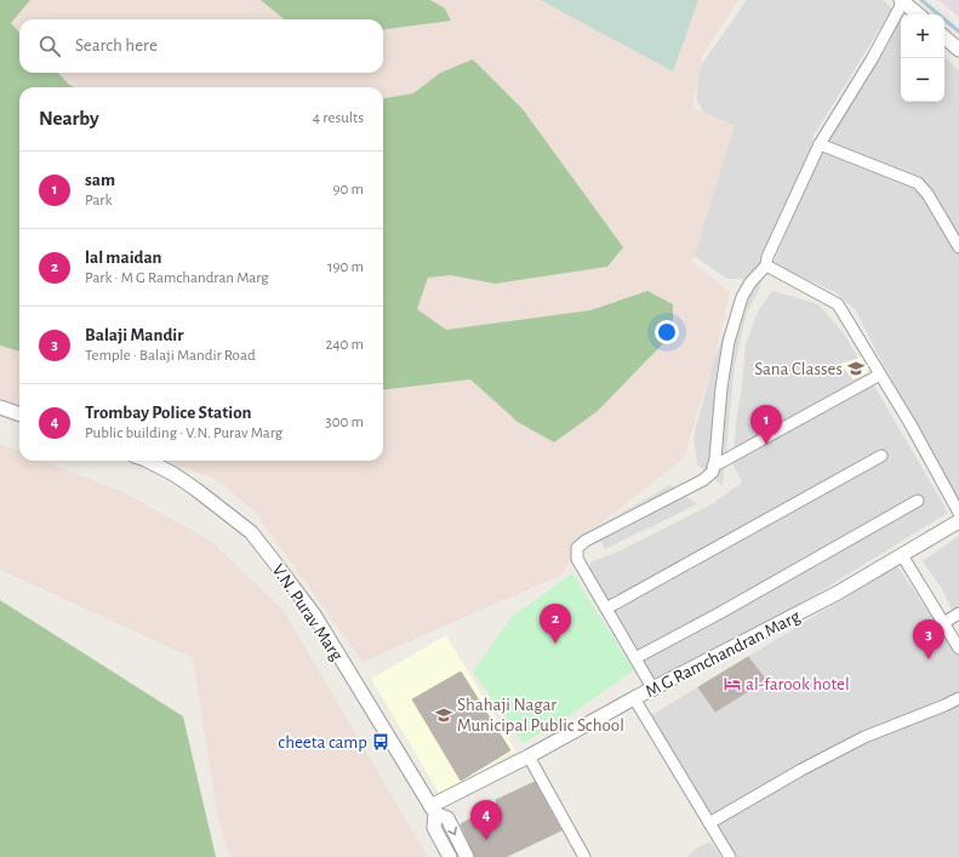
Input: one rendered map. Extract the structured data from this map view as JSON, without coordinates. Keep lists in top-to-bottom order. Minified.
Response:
{"streets":{"street":["V.N. Purav Marg","M G Ramchandran Marg"]},"crossings":[["V.N. Purav Marg","M G Ramchandran Marg"]],"places":{"school or university":["Sana Classes","Shahaji Nagar Municipal Public School"],"hotel":["al-farook hotel"],"bus stop":["cheeta camp"]},"page":{"map_buttons":["+","−"],"search":"Search here","heading":["Nearby","4 results"],"list":[{"mark":"1","name":"sam","note":"Park","value":"90 m"},{"mark":"2","name":"lal maidan","note":"Park · M G Ramchandran Marg","value":"190 m"},{"mark":"3","name":"Balaji Mandir","note":"Temple · Balaji Mandir Road","value":"240 m"},{"mark":"4","name":"Trombay Police Station","note":"Public building · V.N. Purav Marg","value":"300 m"}],"pins":["1","2","3","4"]}}
